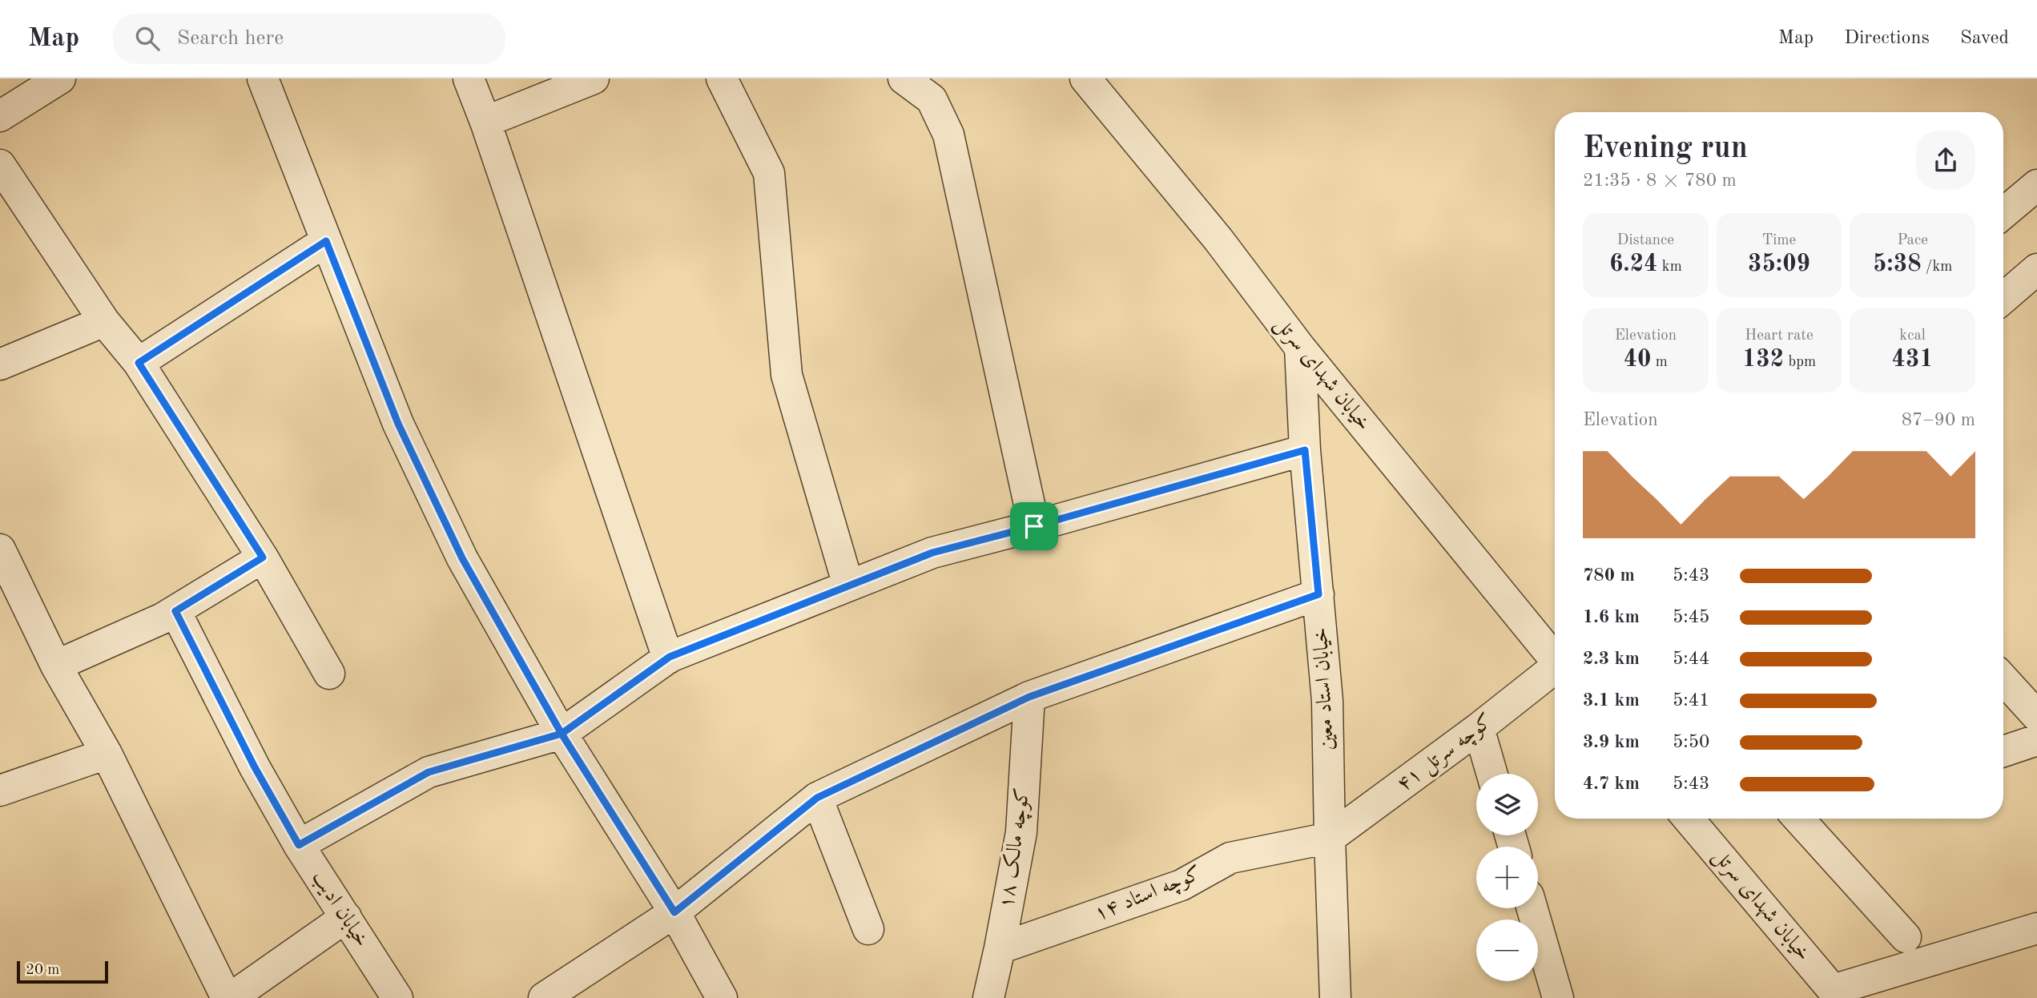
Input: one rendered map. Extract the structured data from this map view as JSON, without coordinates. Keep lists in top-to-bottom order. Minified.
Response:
{"streets":{"street":["خیابان شهدای سرتل","خیابان استاد معین","کوچه سرتل ۴۱","کوچه مالک ۱۸","کوچه استاد ۱۴","خیابان ادیب"]},"crossings":[["خیابان شهدای سرتل","خیابان استاد معین"],["خیابان استاد معین","کوچه سرتل ۴۱"],["خیابان استاد معین","کوچه استاد ۱۴"],["کوچه سرتل ۴۱","کوچه استاد ۱۴"],["کوچه مالک ۱۸","کوچه استاد ۱۴"]],"scale_bar":"20 m","page":{"header":"Map","search":"Search here","nav":["Map","Directions","Saved"],"heading":["Evening run","21:35 · 8 × 780 m"],"stats":[["Distance","6.24 km"],["Time","35:09"],["Pace","5:38 /km"],["Elevation","40 m"],["Heart rate","132 bpm"],["kcal","431"]],"chart":["Elevation","87–90 m"],"list":[{"name":"780 m","note":"5:43"},{"name":"1.6 km","note":"5:45"},{"name":"2.3 km","note":"5:44"},{"name":"3.1 km","note":"5:41"},{"name":"3.9 km","note":"5:50"},{"name":"4.7 km","note":"5:43"}],"map_buttons":["+","−"],"scale":"20 m"}}
